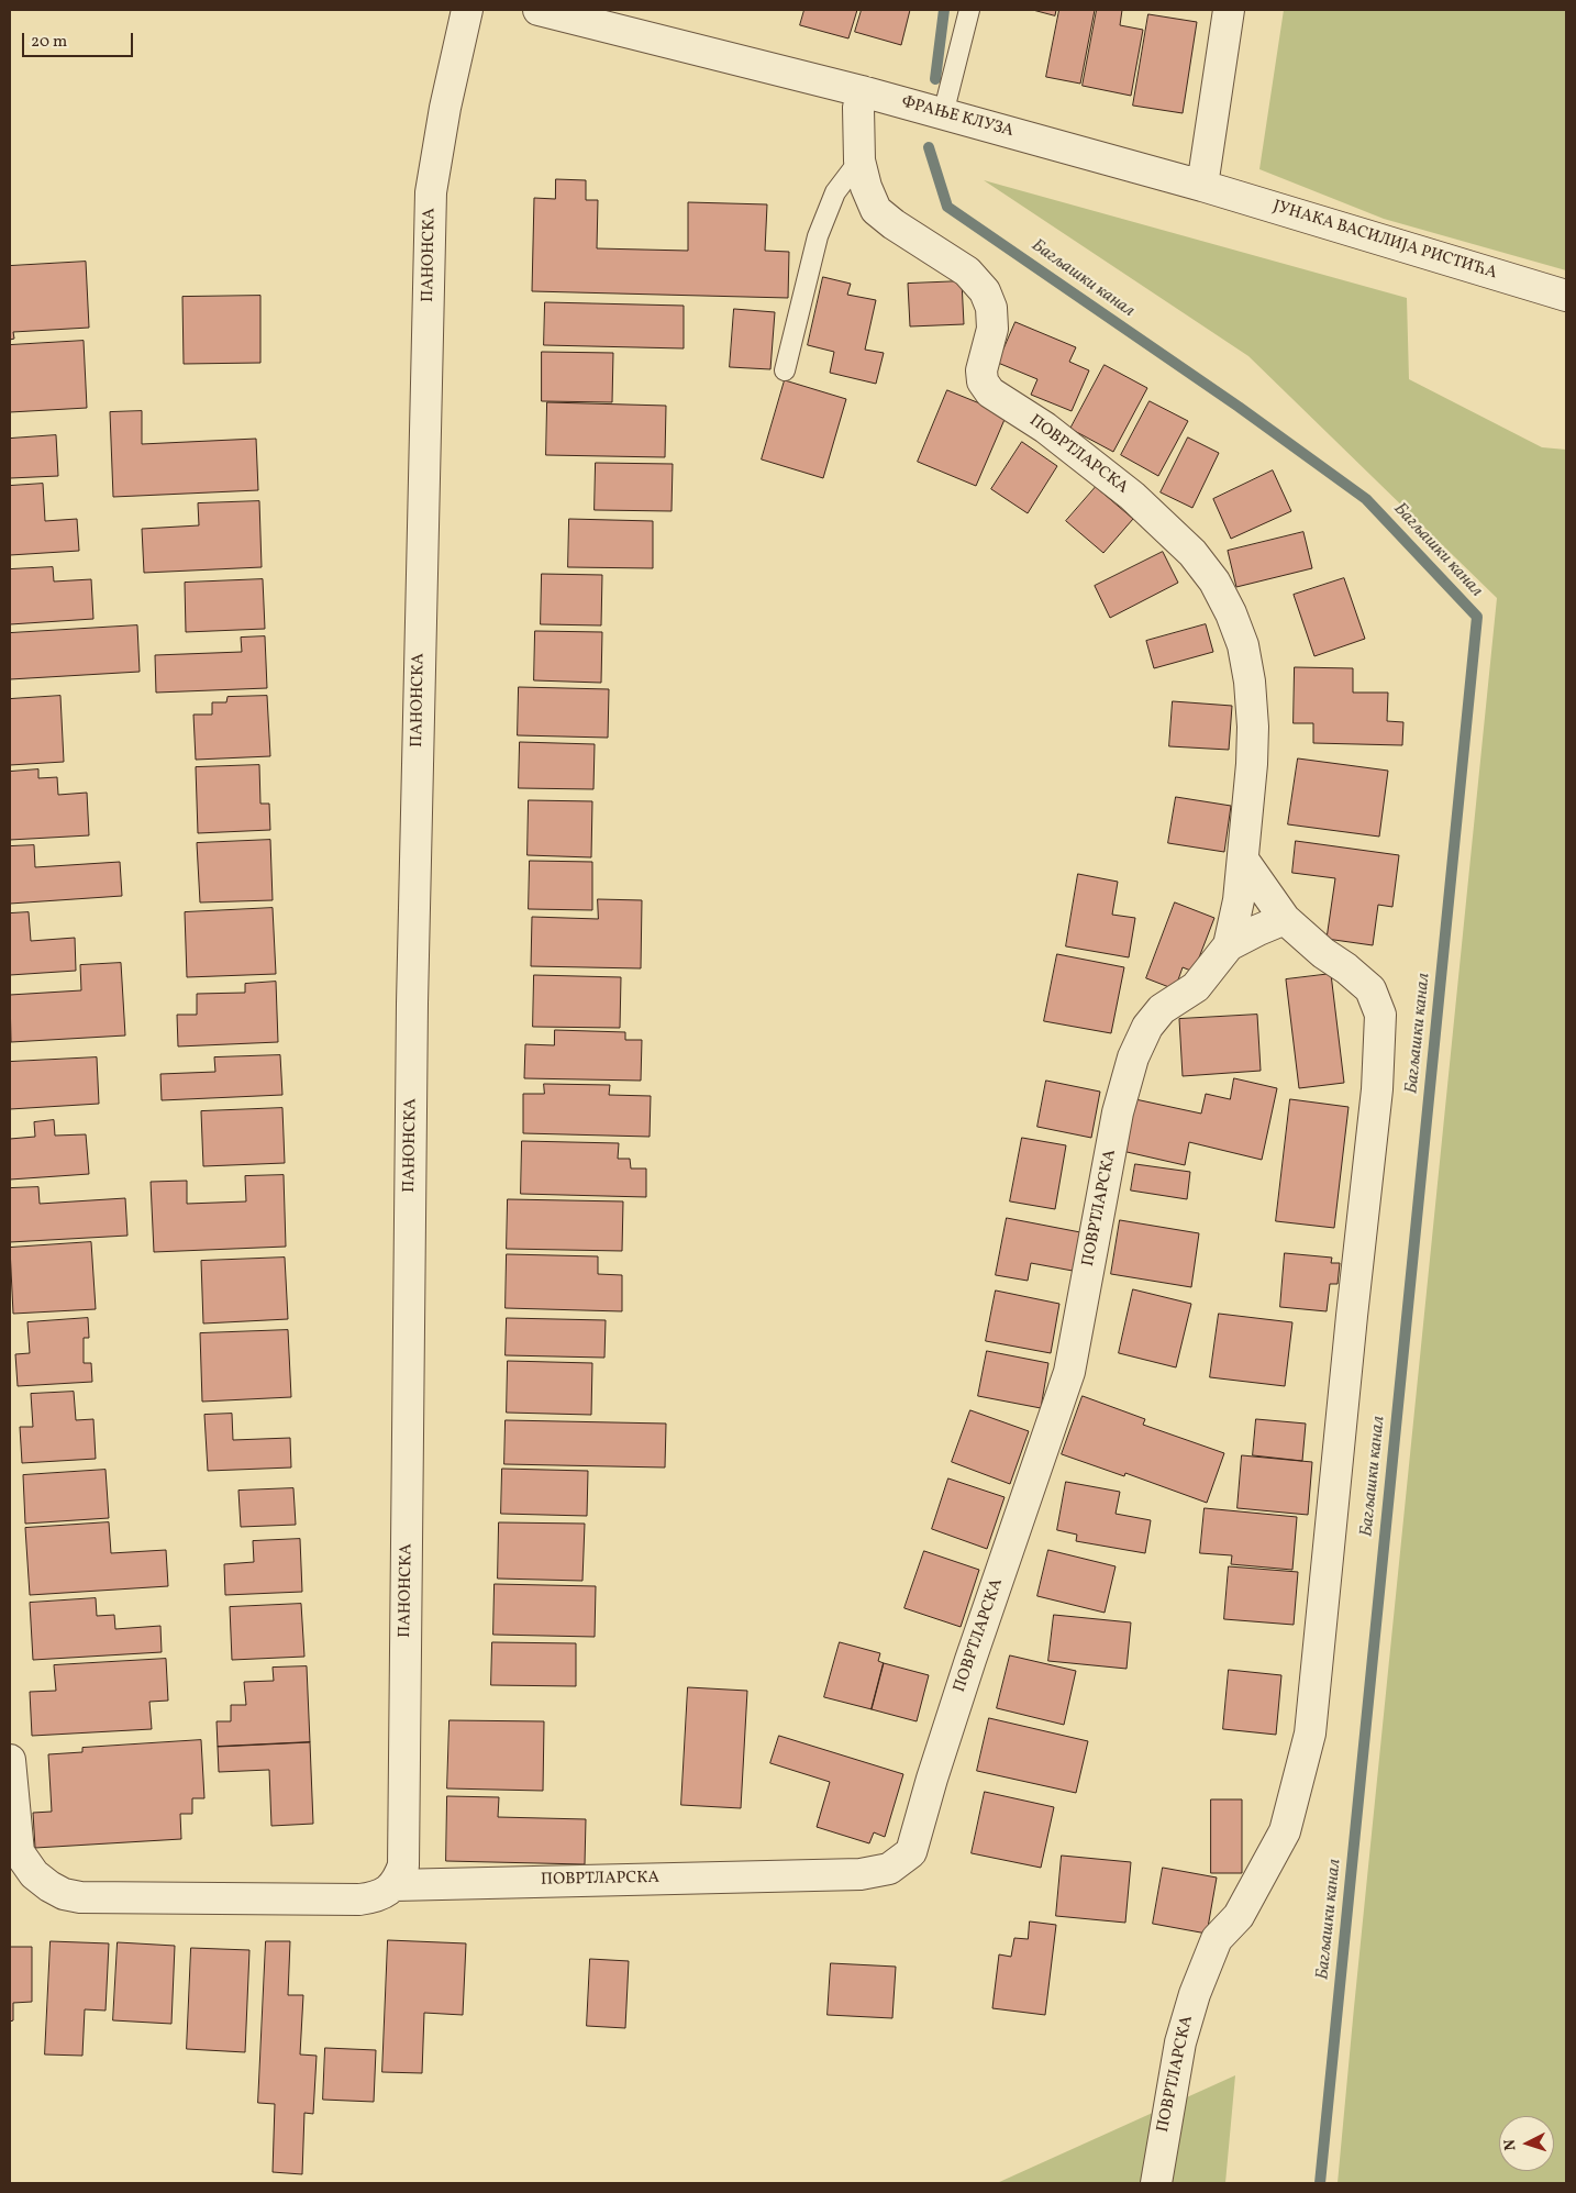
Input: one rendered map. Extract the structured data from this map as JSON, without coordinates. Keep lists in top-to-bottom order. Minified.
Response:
{"streets":{"street":["ФРАЊЕ КЛУЗА","ЈУНАКА ВАСИЛИЈА РИСТИЋА","ПАНОНСКА","ПОВРТЛАРСКА"]},"crossings":[["ФРАЊЕ КЛУЗА","ЈУНАКА ВАСИЛИЈА РИСТИЋА"],["ФРАЊЕ КЛУЗА","ПОВРТЛАРСКА"],["ПАНОНСКА","ПОВРТЛАРСКА"]],"water":["Багљашки канал"],"scale_bar":"20 m","north":"left"}
